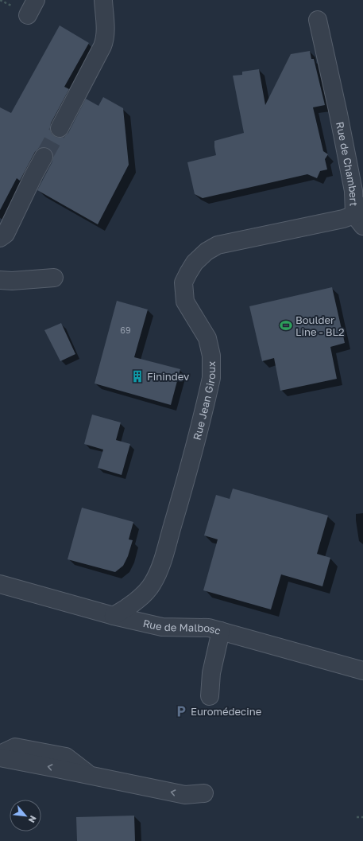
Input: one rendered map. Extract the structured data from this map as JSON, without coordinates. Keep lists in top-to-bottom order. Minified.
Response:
{"streets":{"street":["Rue de Chambert","Rue Jean Giroux","Rue de Malbosc"]},"crossings":[["Rue de Chambert","Rue Jean Giroux"],["Rue Jean Giroux","Rue de Malbosc"]],"places":{"sports":["Boulder Line - BL2"],"building":["Finindev"],"parking":["Euromédecine"]},"house_numbers":["69"],"north":"bottom right"}
